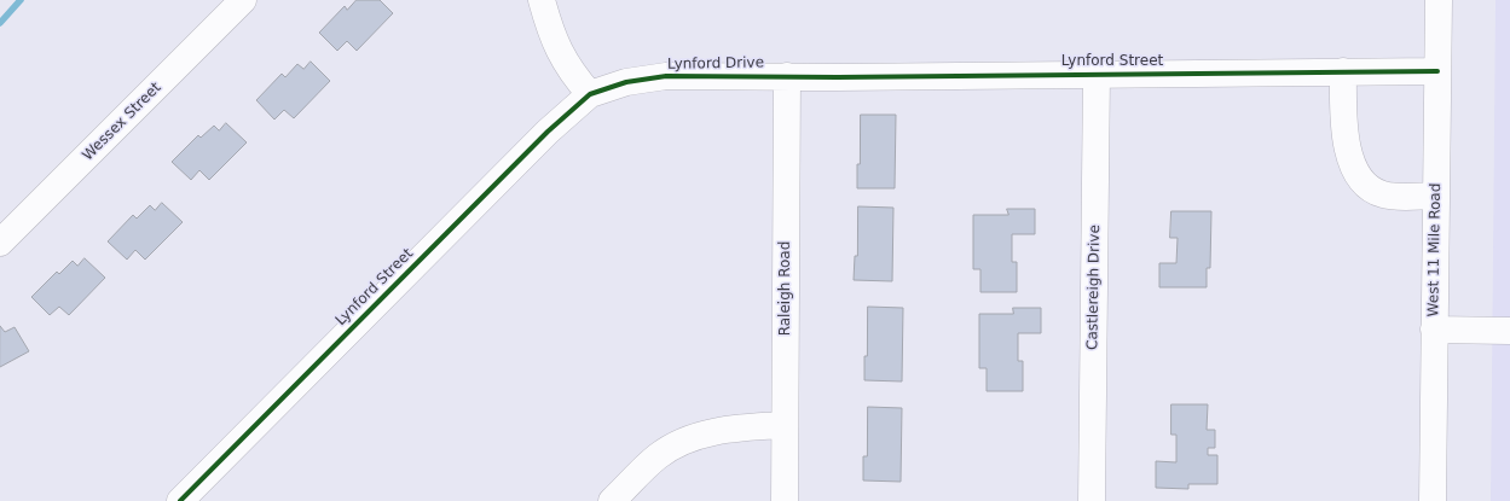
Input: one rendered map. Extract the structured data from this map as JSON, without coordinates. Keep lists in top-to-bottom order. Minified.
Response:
{"streets":{"street":["Lynford Street","Lynford Drive","Wessex Street","West 11 Mile Road","Castlereigh Drive","Raleigh Road"]},"crossings":[["Lynford Street","Lynford Drive"],["Lynford Street","West 11 Mile Road"],["Lynford Street","Castlereigh Drive"],["Lynford Street","Raleigh Road"],["Lynford Drive","Raleigh Road"]]}
